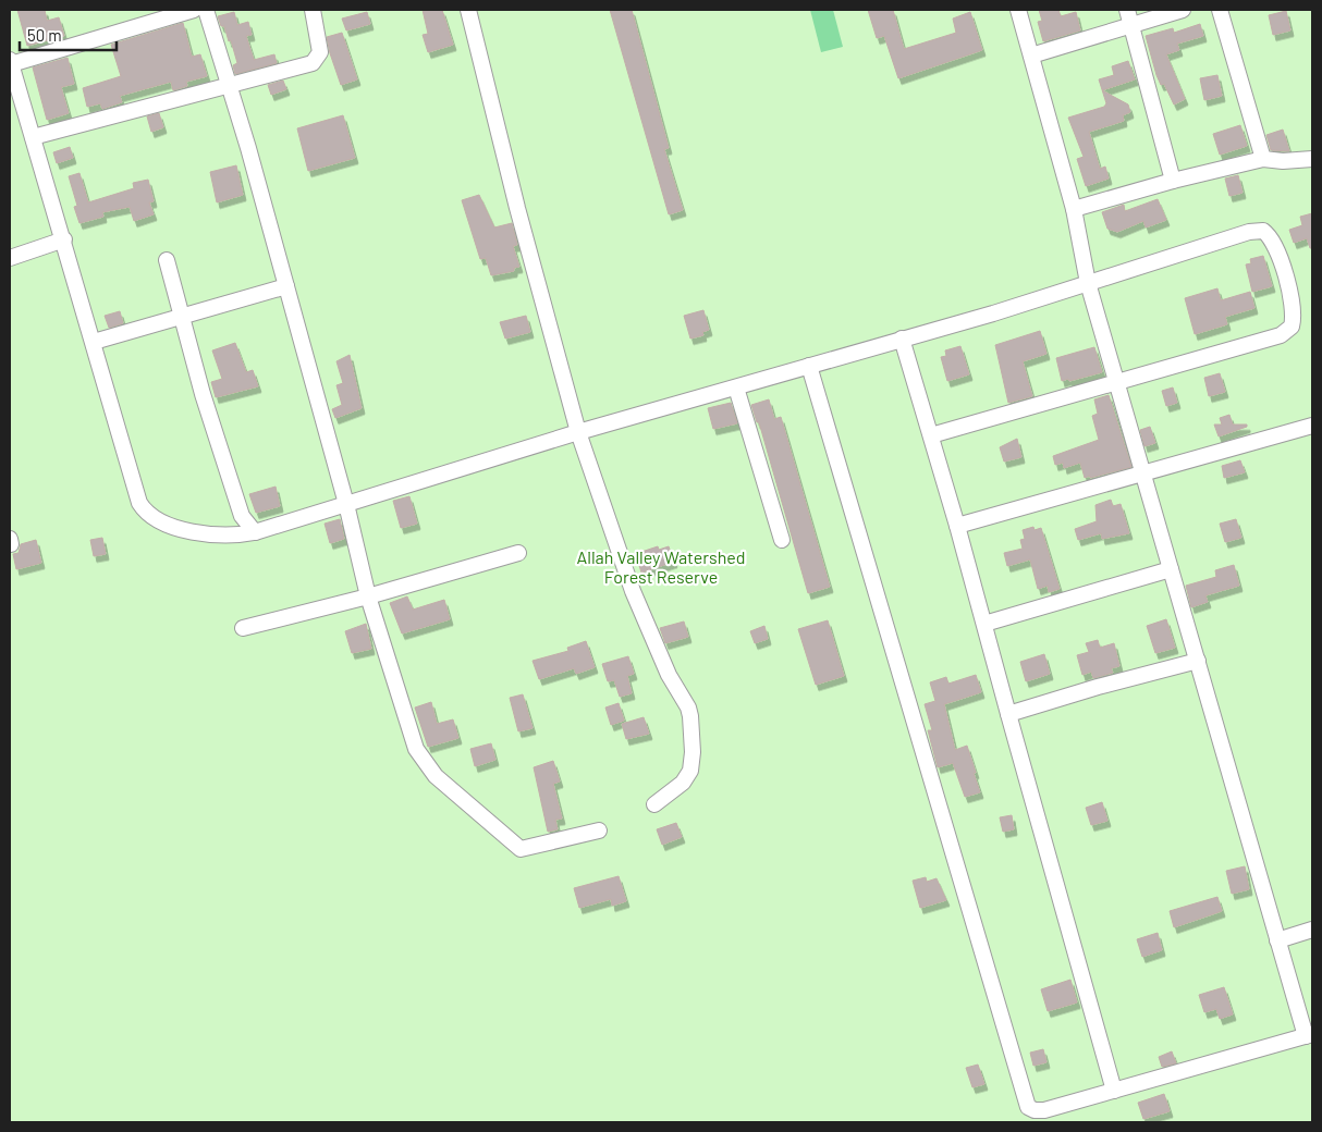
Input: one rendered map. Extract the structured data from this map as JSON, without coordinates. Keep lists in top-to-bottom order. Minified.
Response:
{"parks":["Allah Valley Watershed Forest Reserve"],"scale_bar":"50 m"}
